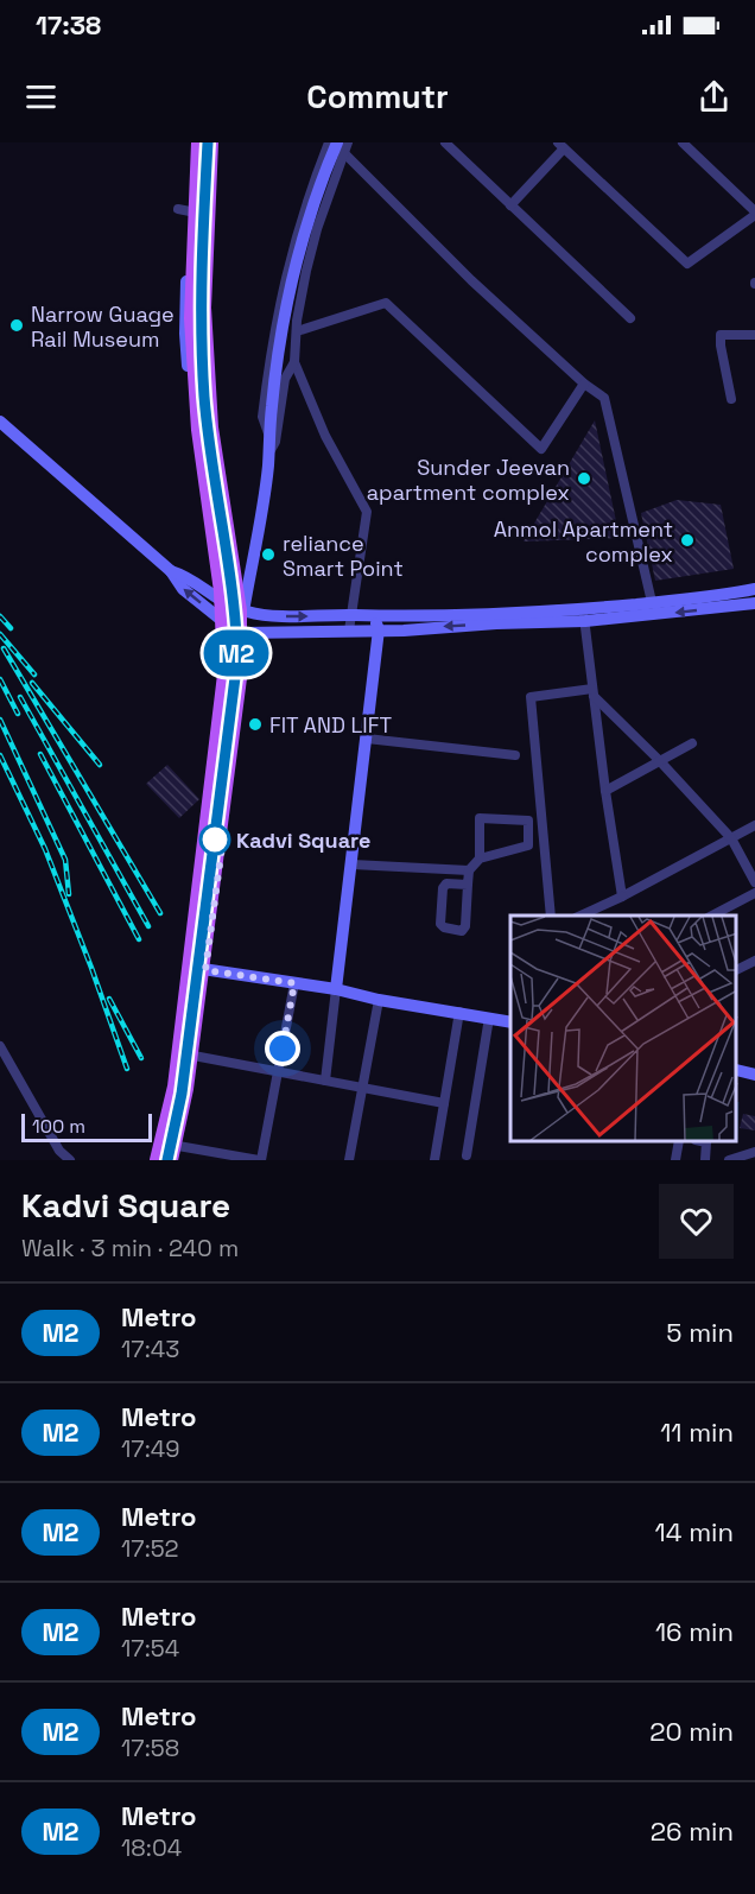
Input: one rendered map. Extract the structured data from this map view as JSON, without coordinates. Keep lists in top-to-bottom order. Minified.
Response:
{"places":["Narrow Guage Rail Museum","Sunder Jeevan apartment complex","Anmol Apartment complex","reliance Smart Point","FIT AND LIFT","Kadvi Square"],"lines":["metro line M2"],"scale_bar":"100 m","page":{"status":"17:38","header":"Commutr","on_map":"M2","scale":"100 m","heading":["Kadvi Square","Walk · 3 min · 240 m"],"list":[{"mark":"M2","name":"Metro","note":"17:43","value":"5 min"},{"mark":"M2","name":"Metro","note":"17:49","value":"11 min"},{"mark":"M2","name":"Metro","note":"17:52","value":"14 min"},{"mark":"M2","name":"Metro","note":"17:54","value":"16 min"},{"mark":"M2","name":"Metro","note":"17:58","value":"20 min"},{"mark":"M2","name":"Metro","note":"18:04","value":"26 min"}]}}
